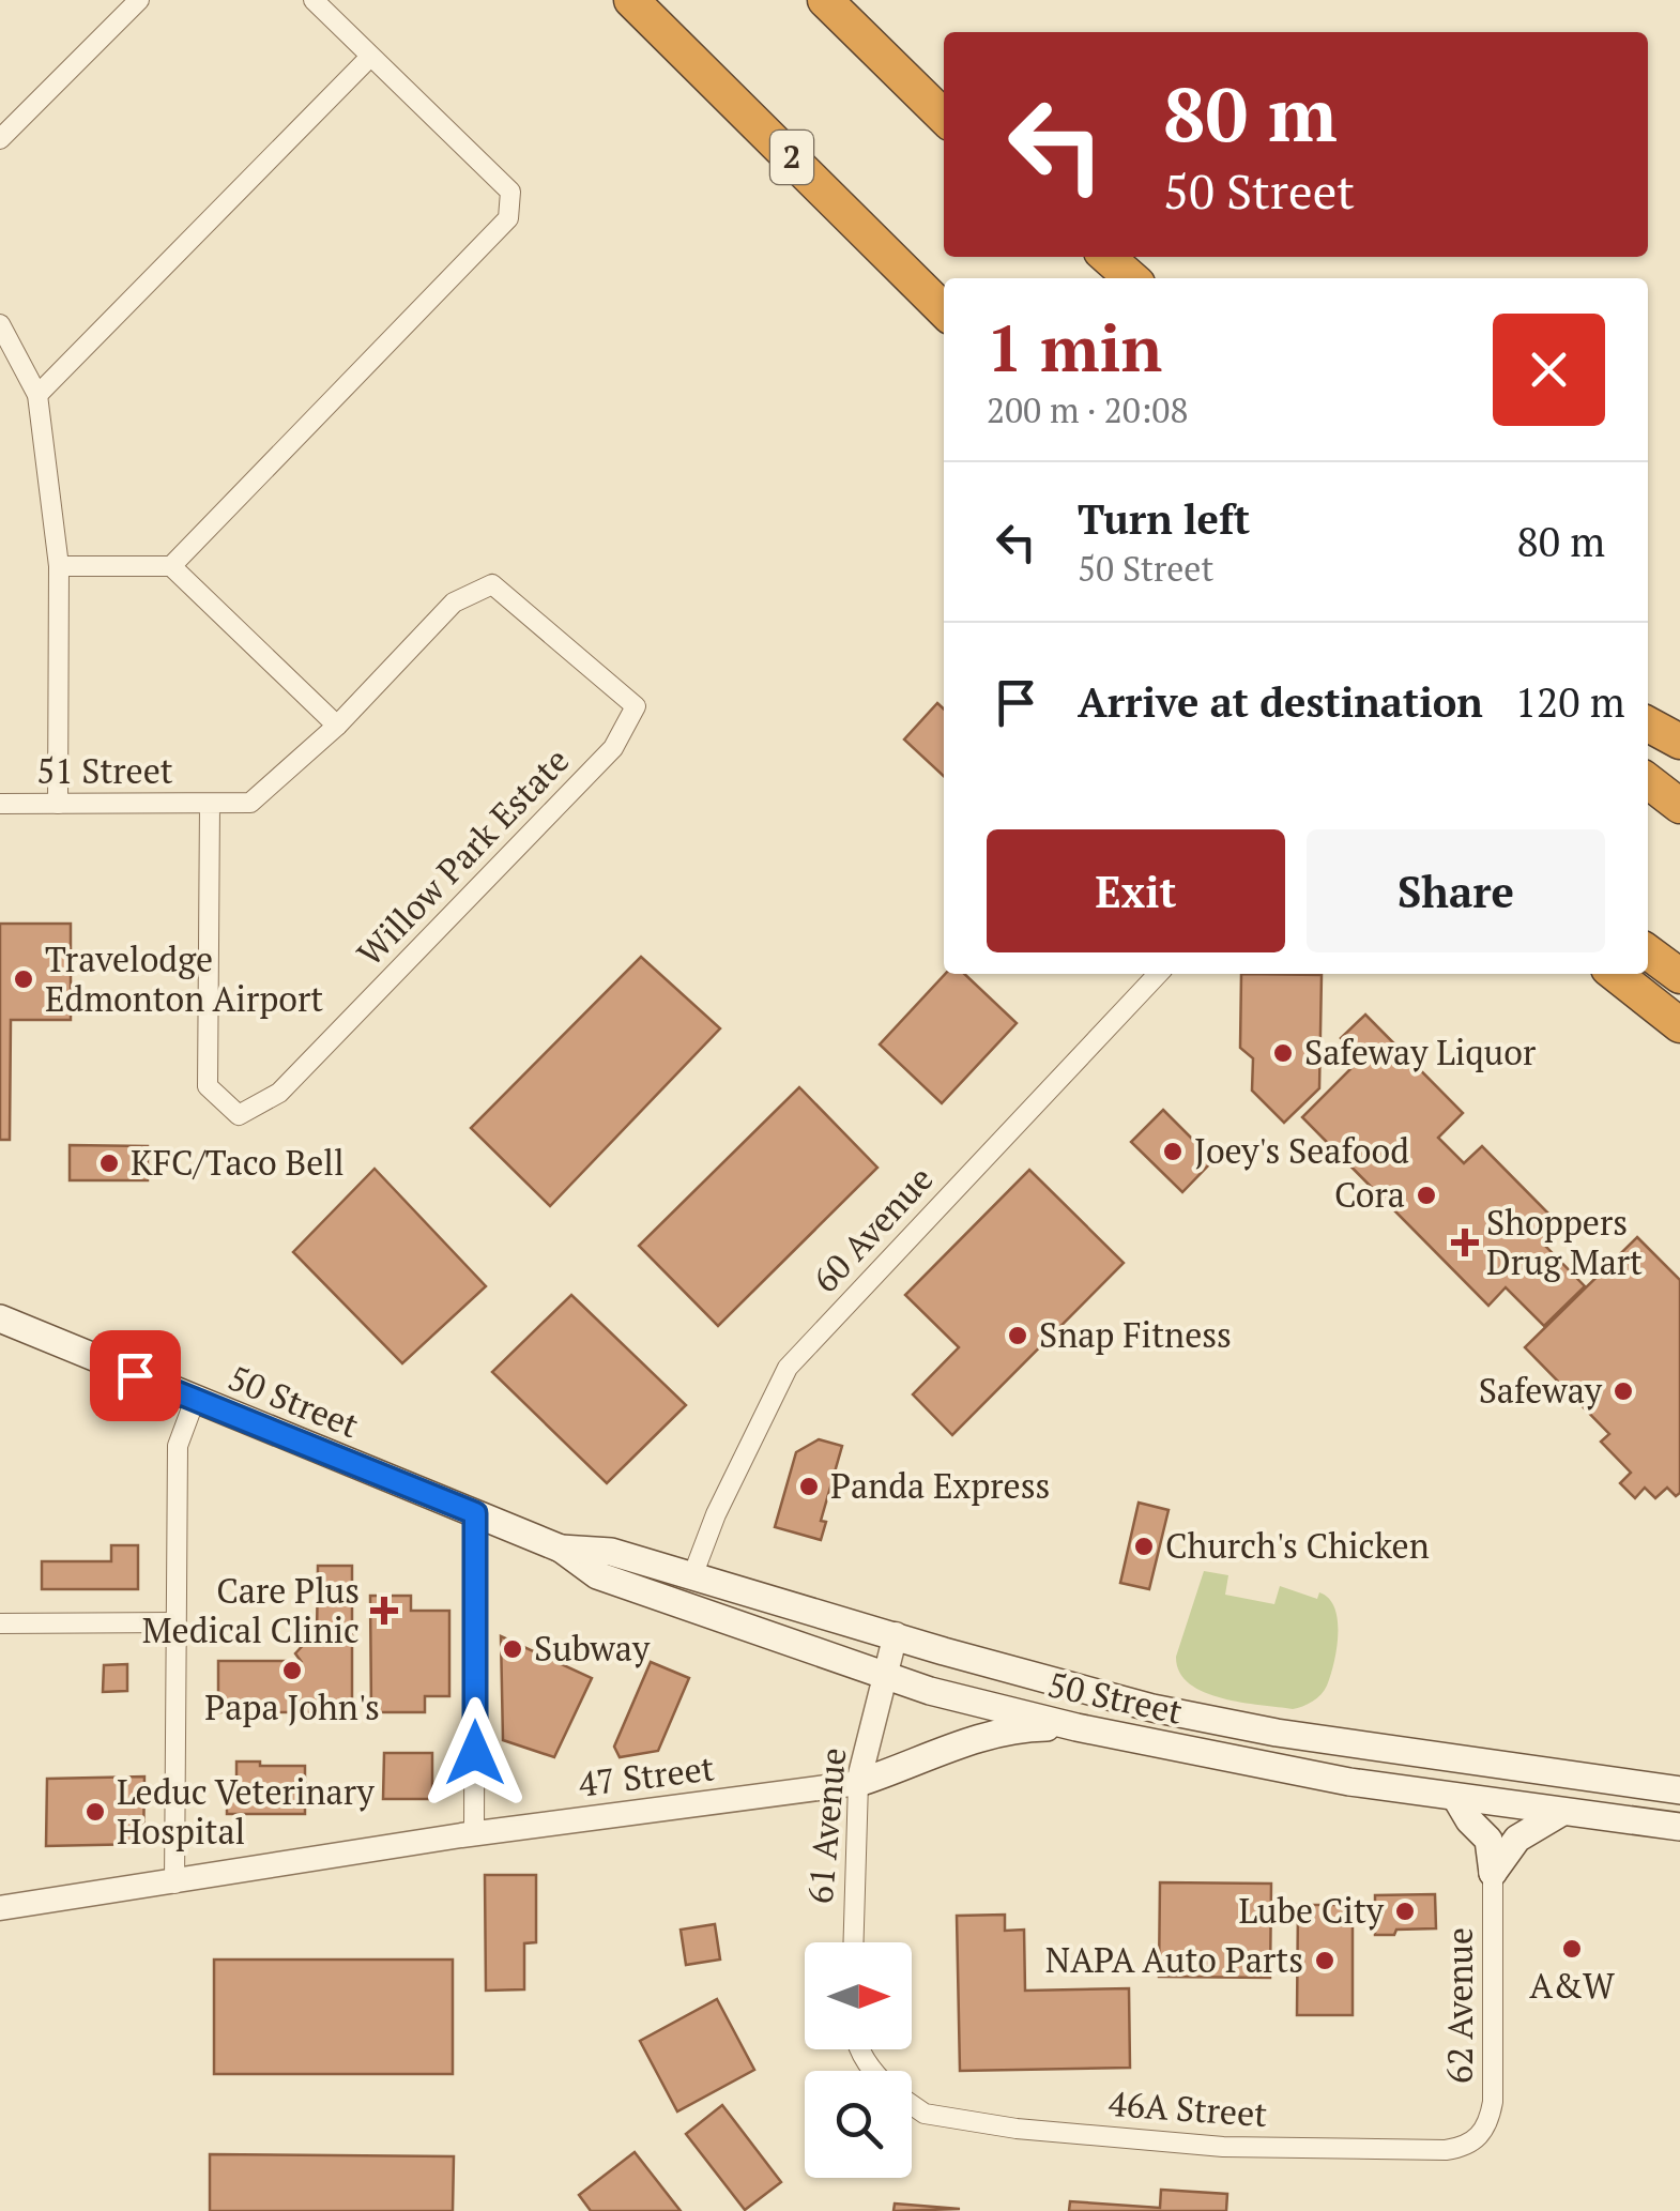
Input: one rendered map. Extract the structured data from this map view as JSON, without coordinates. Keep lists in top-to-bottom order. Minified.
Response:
{"streets":{"highway":["2"],"main road":["50 Street"],"street":["51 Street","Willow Park Estate","60 Avenue","47 Street","61 Avenue","62 Avenue","46A Street"]},"crossings":[["51 Street","Willow Park Estate"],["60 Avenue","50 Street"],["50 Street","61 Avenue"],["47 Street","61 Avenue"],["62 Avenue","46A Street"]],"places":{"other":["Travelodge Edmonton Airport","Safeway Liquor","Joey's Seafood","KFC/Taco Bell","Cora","Snap Fitness","Safeway","Panda Express","Church's Chicken","Subway","Papa John's","Leduc Veterinary Hospital","Lube City","A&W","NAPA Auto Parts"],"health":["Shoppers Drug Mart","Care Plus Medical Clinic"]},"north":"right","page":{"turn":["80 m","50 Street"],"heading":["1 min","200 m · 20:08"],"list":[{"name":"Turn left","note":"50 Street","value":"80 m"},{"name":"Arrive at destination","value":"120 m"}],"buttons":["Exit","Share"]}}
